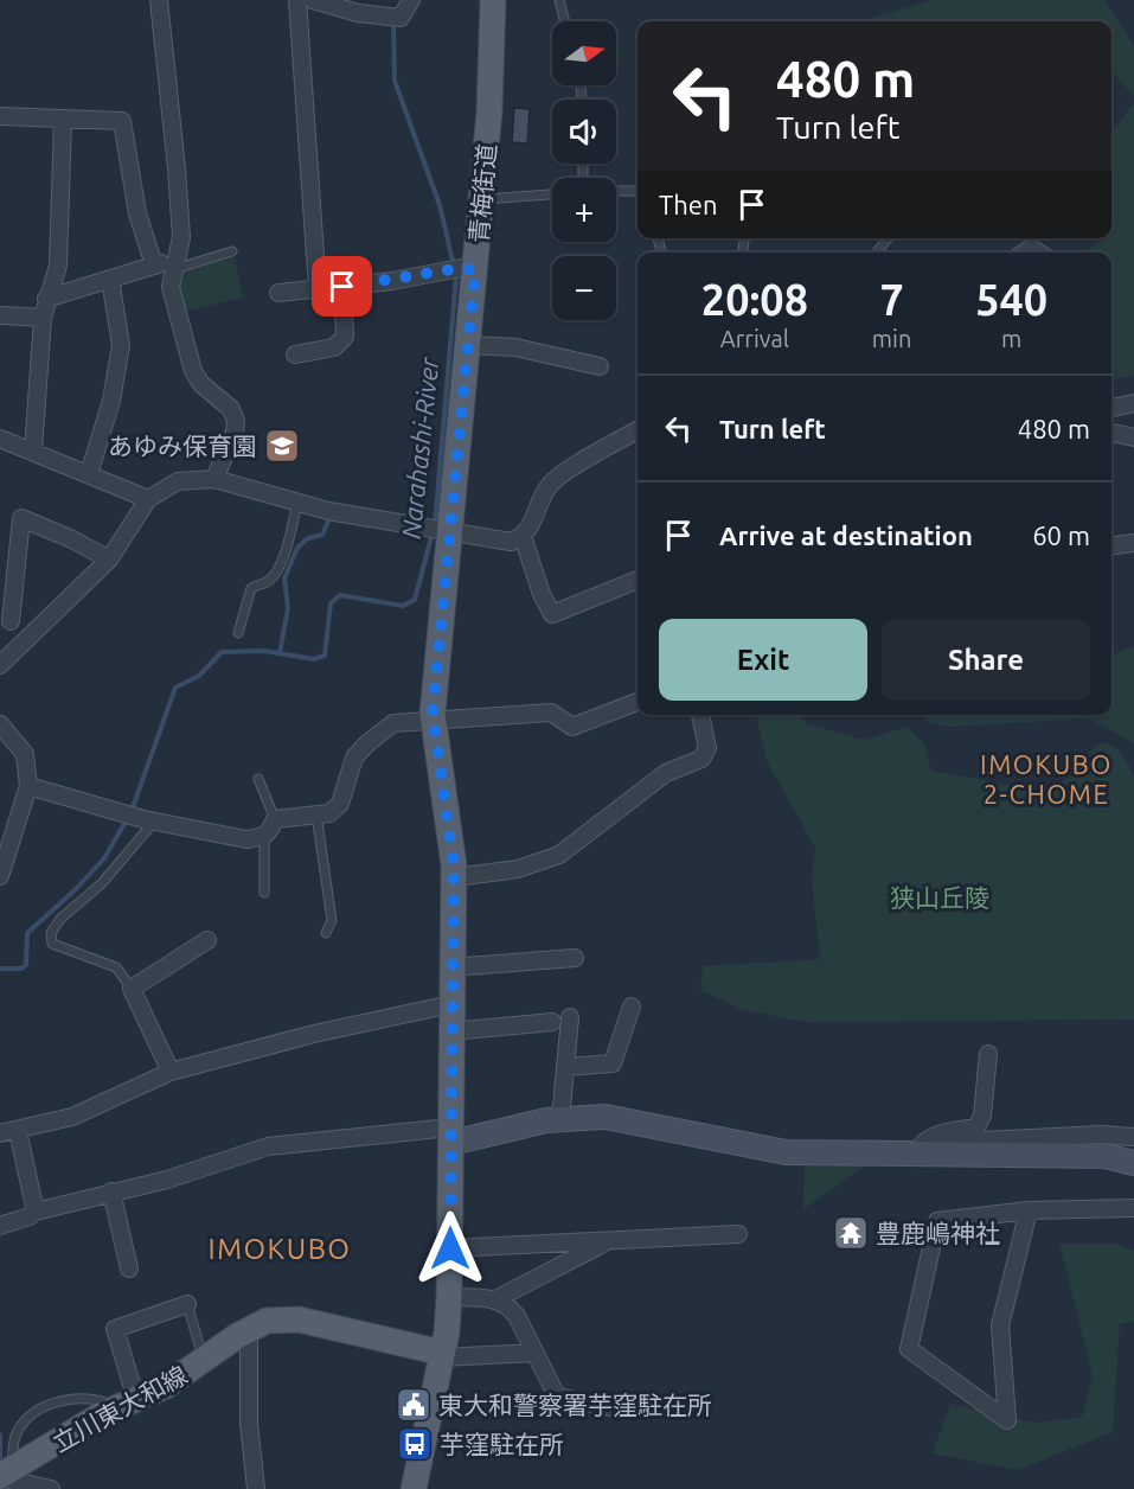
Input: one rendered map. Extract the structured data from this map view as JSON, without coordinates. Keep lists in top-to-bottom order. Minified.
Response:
{"streets":{"main road":["青梅街道","立川東大和線"]},"crossings":[["青梅街道","立川東大和線"]],"districts":["IMOKUBO 2-CHOME","IMOKUBO"],"water":["Narahashi-River"],"parks":["狭山丘陵"],"places":{"school or university":["あゆみ保育園"],"temple":["豊鹿嶋神社"],"public building":["東大和警察署芋窪駐在所"],"bus stop":["芋窪駐在所"]},"north":"right","page":{"map_buttons":["+","−"],"turn":["480 m","Turn left"],"then":"Then","eta":["20:08","Arrival","7","min","540","m"],"list":[{"name":"Turn left","value":"480 m"},{"name":"Arrive at destination","value":"60 m"}],"buttons":["Exit","Share"]}}
